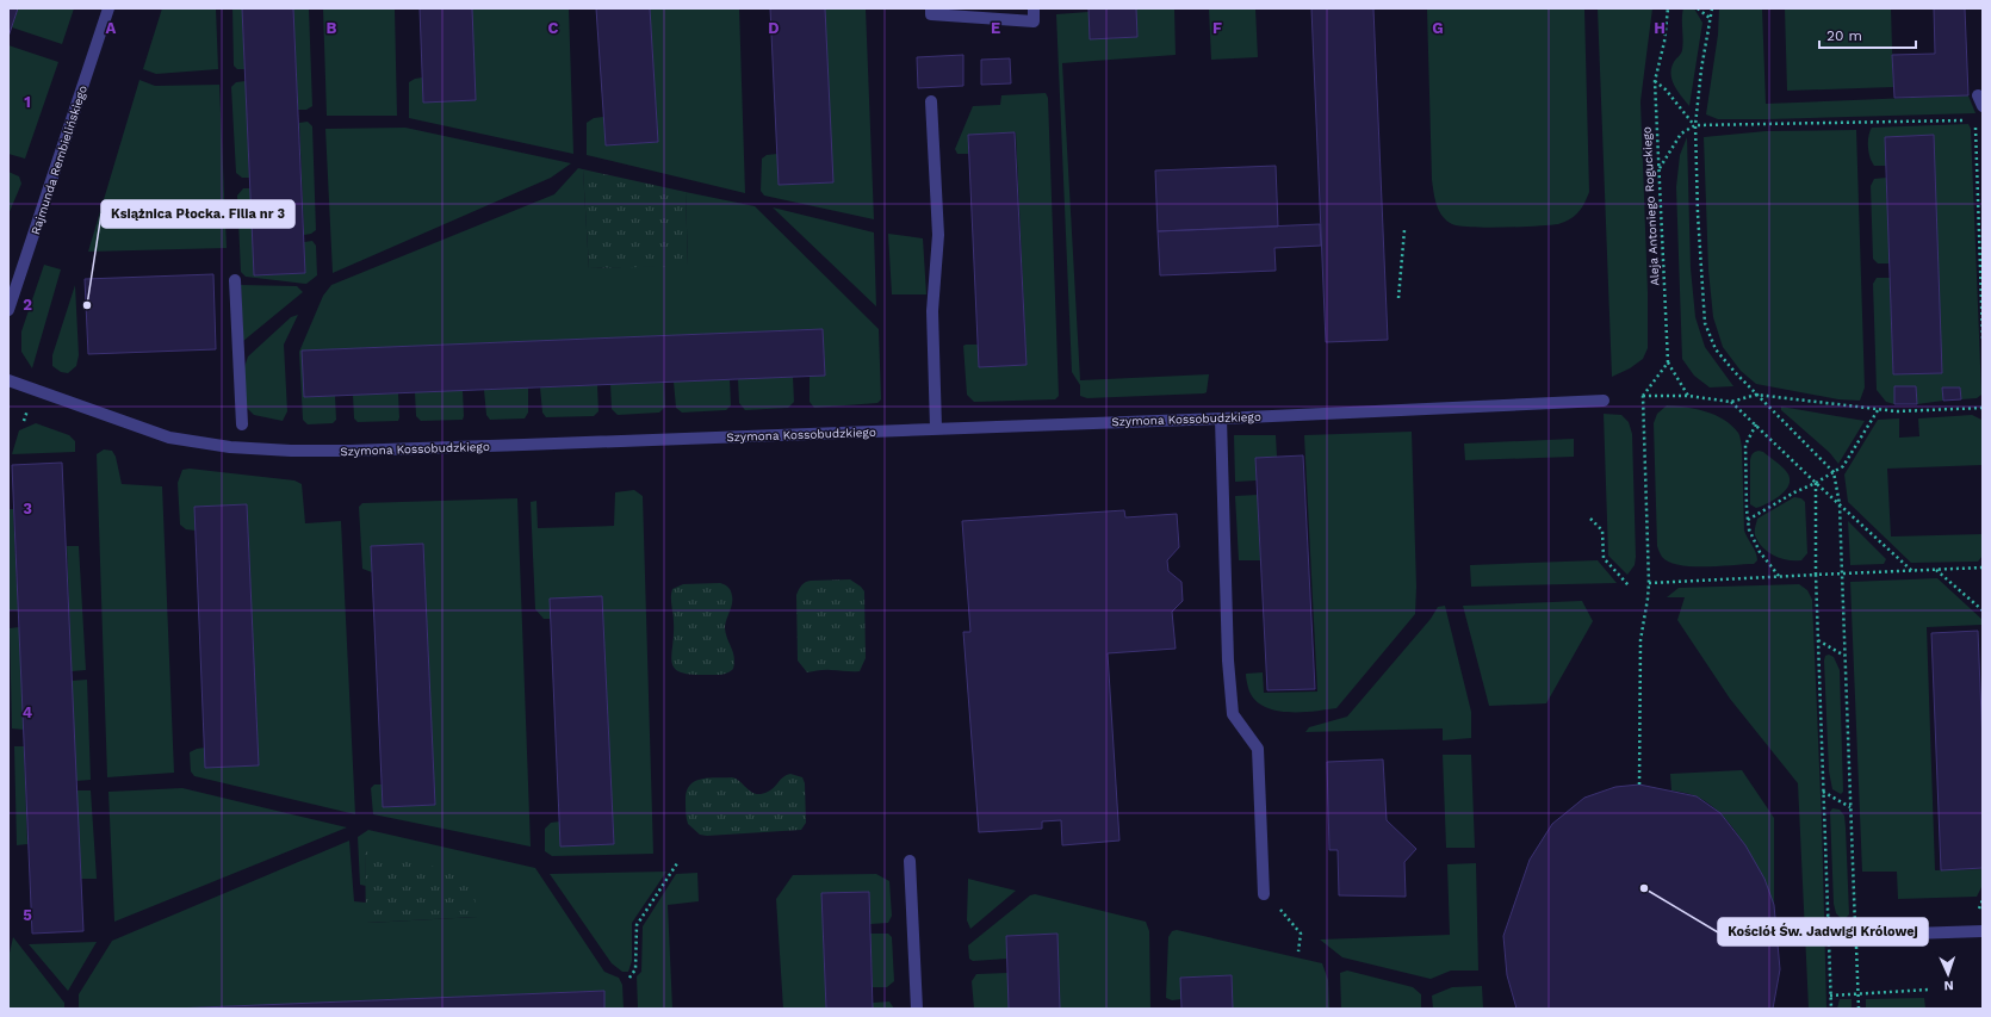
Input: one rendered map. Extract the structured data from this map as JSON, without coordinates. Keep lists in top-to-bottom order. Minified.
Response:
{"streets":{"street":["Rajmunda Rembielińskiego","Szymona Kossobudzkiego"],"path":["Aleja Antoniego Roguckiego"]},"places":["Książnica Płocka. Filia nr 3","Kościół Św. Jadwigi Królowej"],"scale_bar":"20 m","north":"bottom","grid":{"columns":["A","B","C","D","E","F","G","H"],"rows":["1","2","3","4","5"]}}
